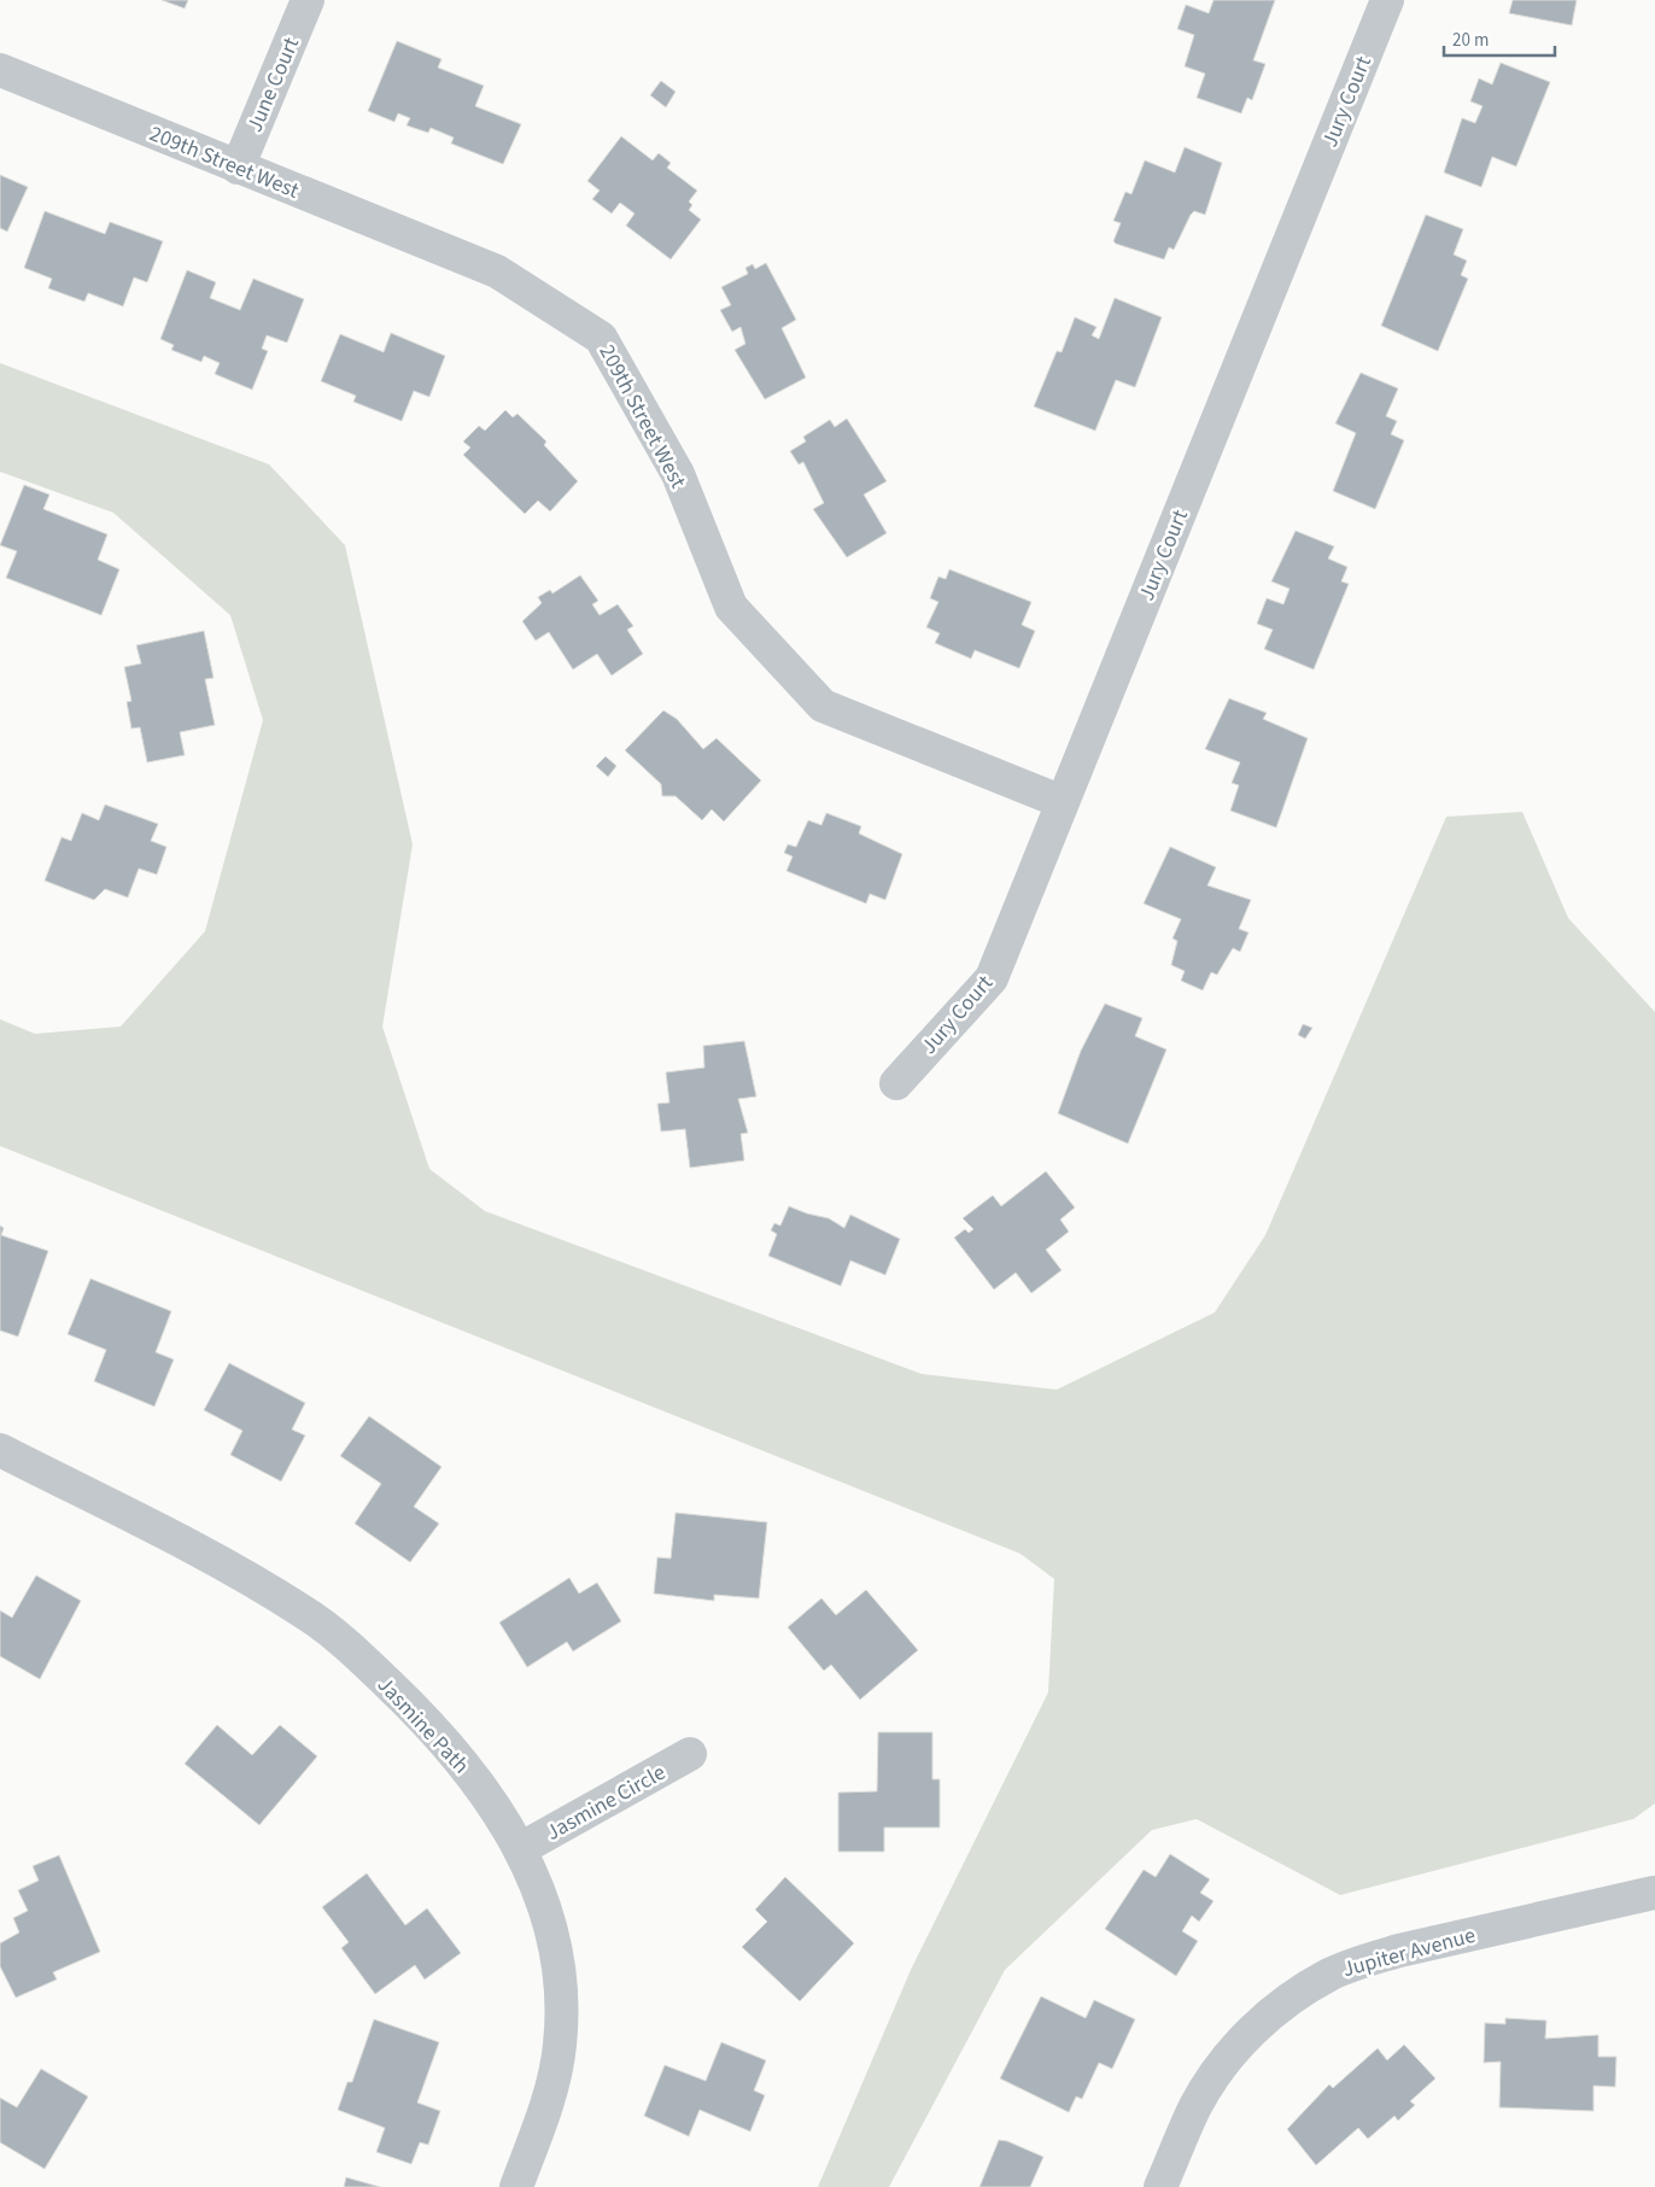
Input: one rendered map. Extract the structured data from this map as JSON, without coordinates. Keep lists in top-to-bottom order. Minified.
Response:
{"streets":{"street":["June Court","Jury Court","209th Street West","Jasmine Path","Jasmine Circle","Jupiter Avenue"]},"crossings":[["June Court","209th Street West"],["Jury Court","209th Street West"],["Jasmine Path","Jasmine Circle"]],"scale_bar":"20 m"}
